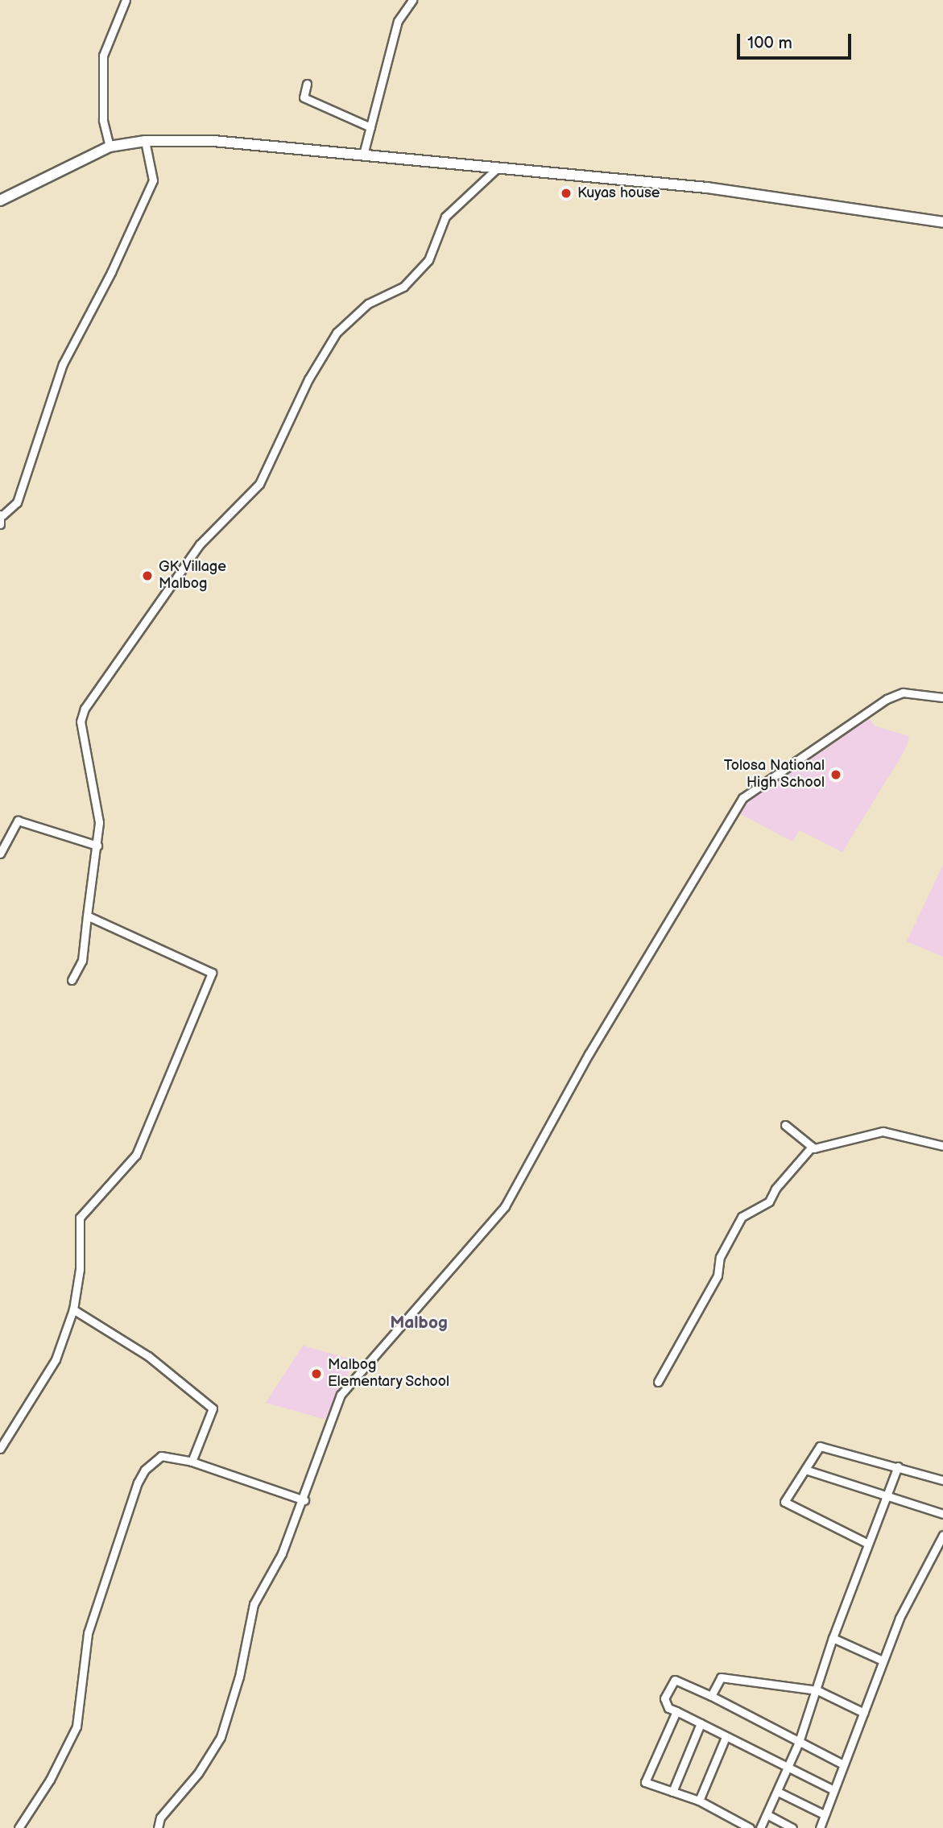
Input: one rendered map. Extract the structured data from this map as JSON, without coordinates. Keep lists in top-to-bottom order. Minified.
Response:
{"districts":["Malbog"],"places":["Kuyas house","GK Village Malbog","Tolosa National High School","Malbog Elementary School"],"scale_bar":"100 m"}
